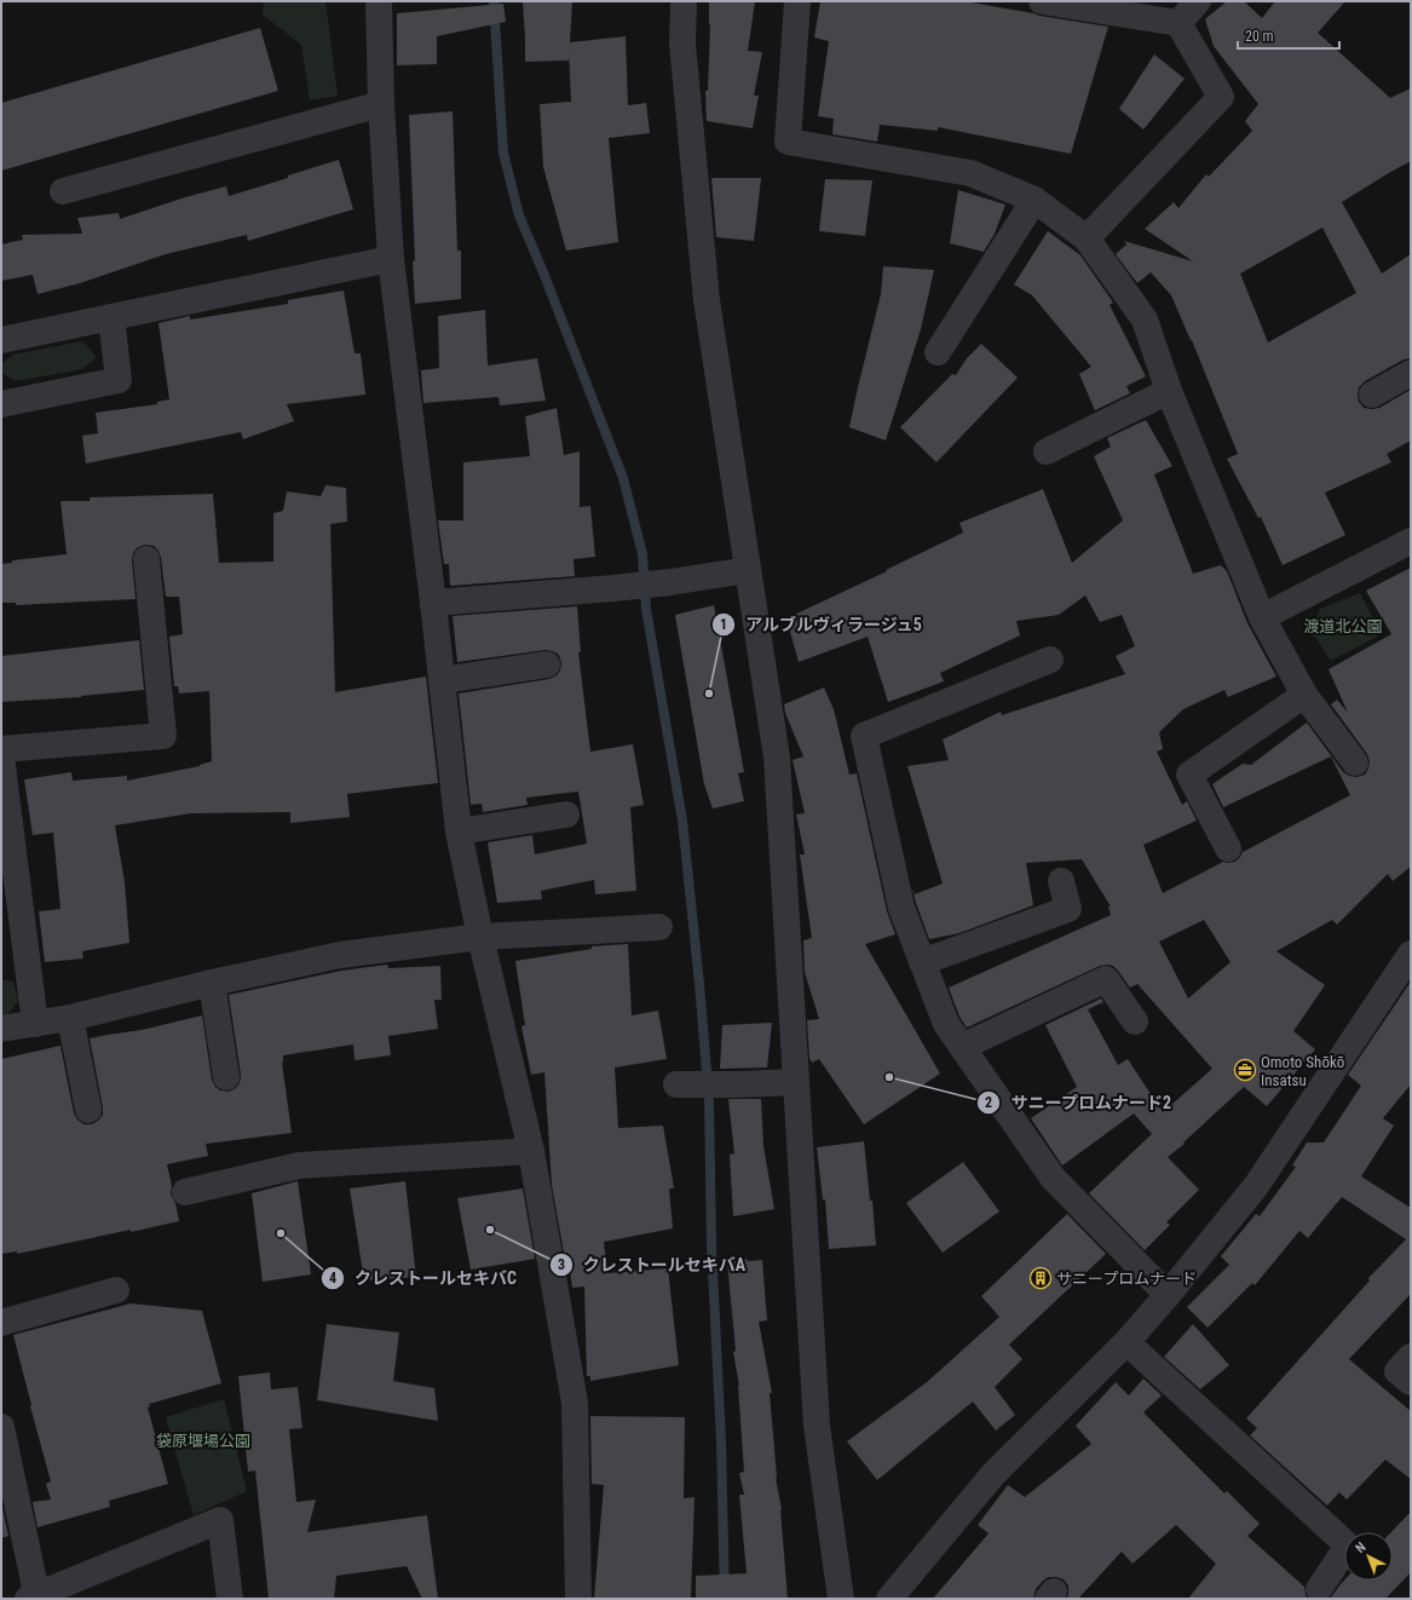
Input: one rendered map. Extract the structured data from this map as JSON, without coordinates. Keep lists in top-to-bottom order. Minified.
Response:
{"parks":["渡道北公園","袋原堰場公園"],"places":{"other":["アルブルヴィラージュ5","サニープロムナード2","クレストールセキバA","クレストールセキバC"],"office":["Omoto Shōkō Insatsu"],"building":["サニープロムナード"]},"scale_bar":"20 m","north":"top left"}
